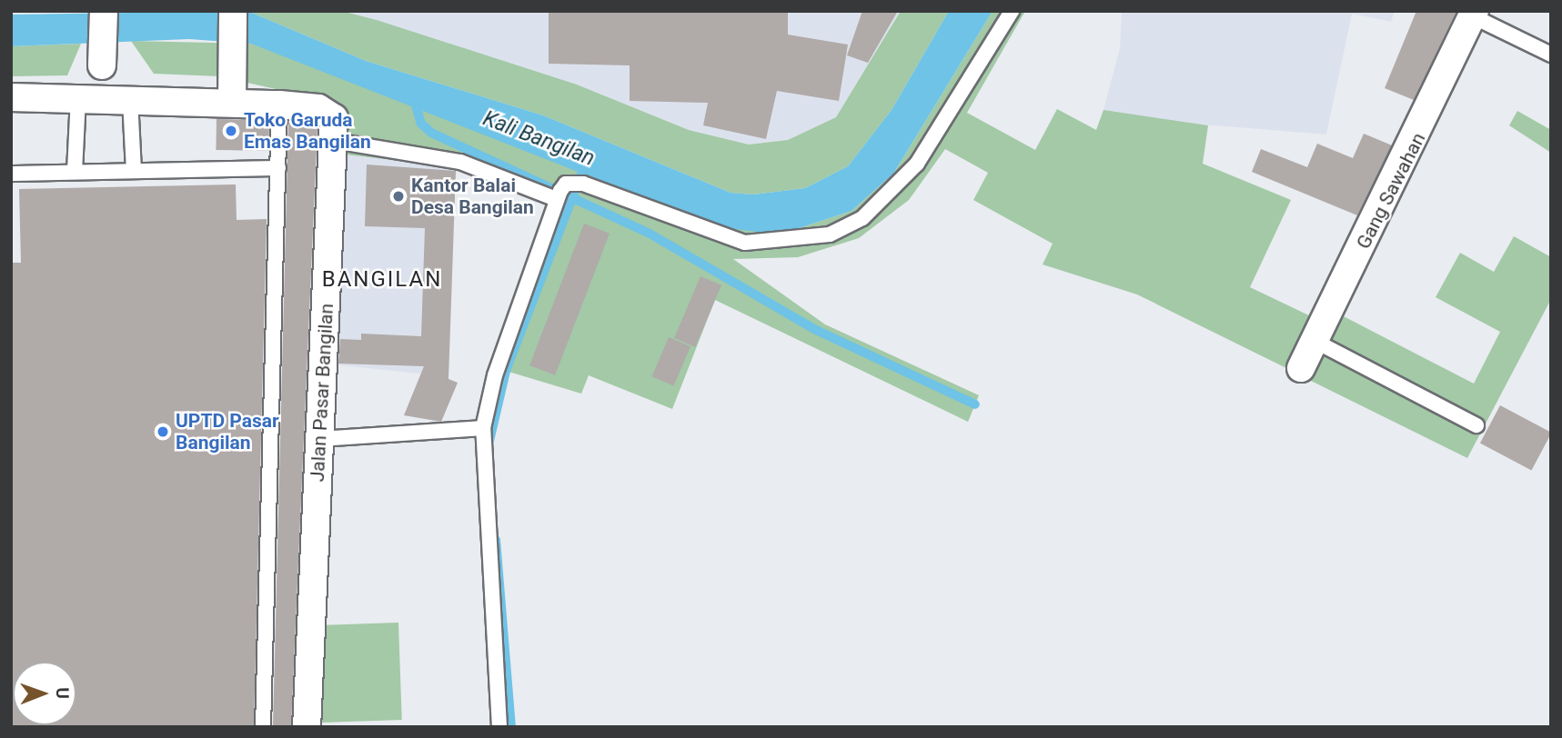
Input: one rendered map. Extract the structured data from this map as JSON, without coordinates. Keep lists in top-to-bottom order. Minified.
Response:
{"streets":{"street":["Gang Sawahan","Jalan Pasar Bangilan"]},"districts":["BANGILAN"],"water":["Kali Bangilan"],"places":["Toko Garuda Emas Bangilan","Kantor Balai Desa Bangilan","UPTD Pasar Bangilan"],"north":"right"}
